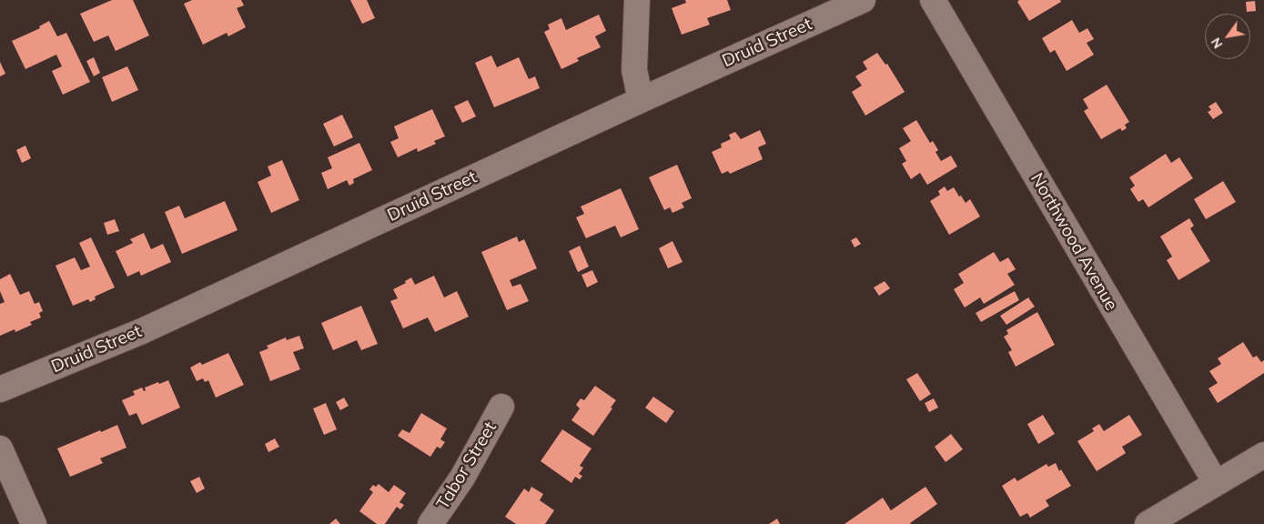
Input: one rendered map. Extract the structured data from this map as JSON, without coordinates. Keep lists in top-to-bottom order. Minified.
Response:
{"streets":{"street":["Druid Street","Northwood Avenue","Tabor Street"]},"north":"bottom left"}
